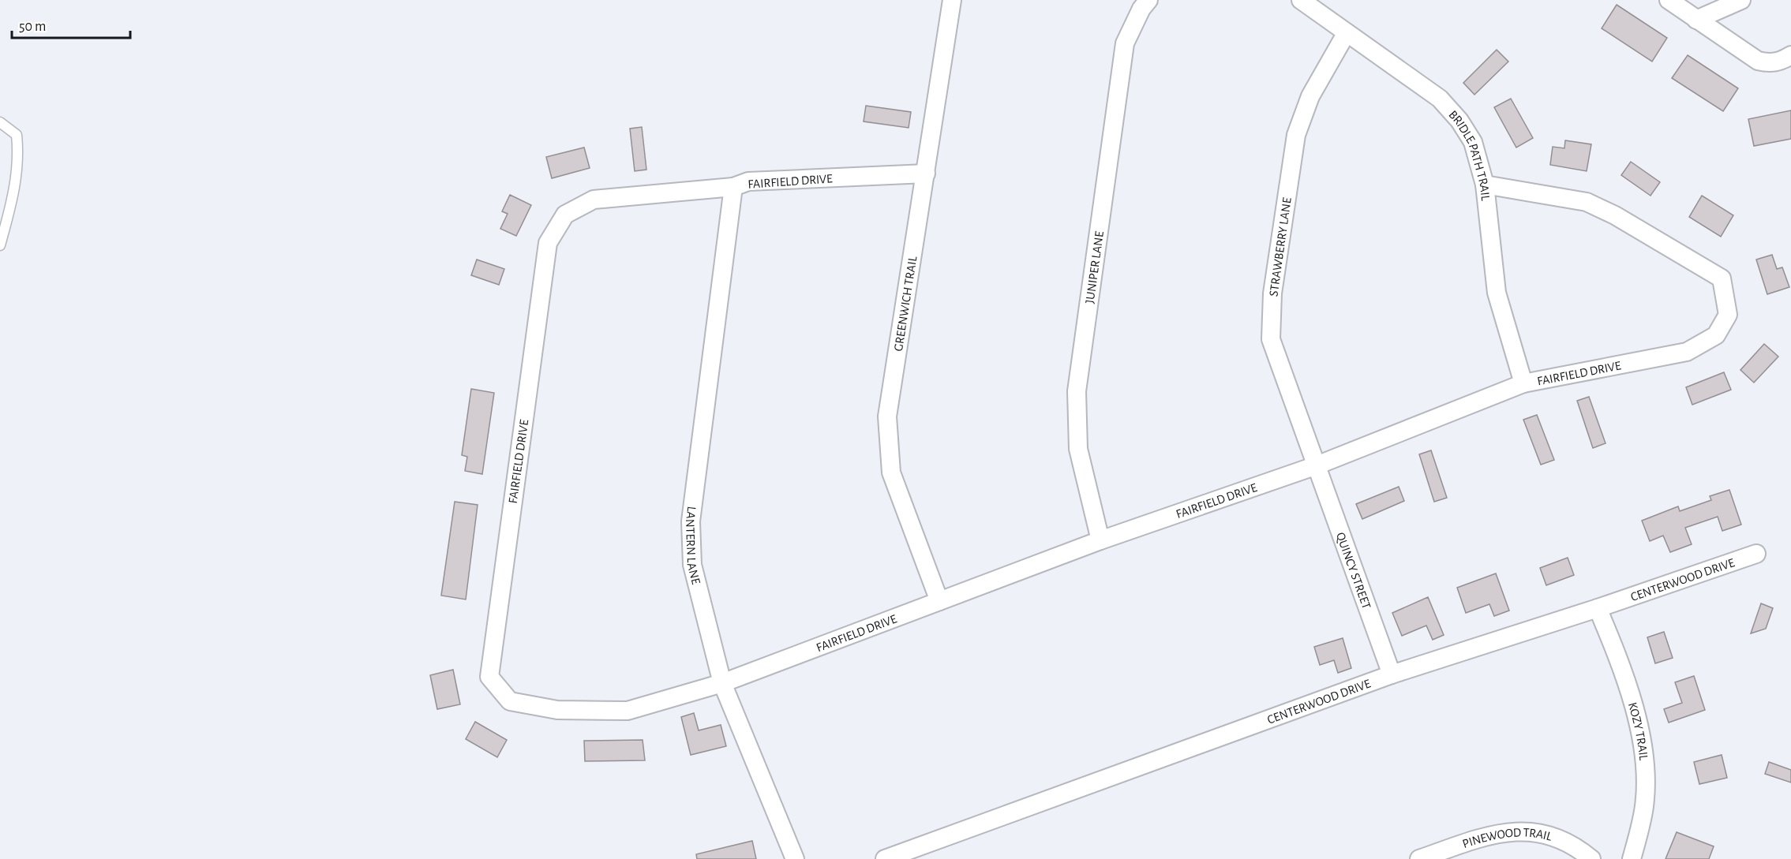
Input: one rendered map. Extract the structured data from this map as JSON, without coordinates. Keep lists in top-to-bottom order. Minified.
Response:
{"streets":{"street":["BRIDLE PATH TRAIL","FAIRFIELD DRIVE","STRAWBERRY LANE","JUNIPER LANE","GREENWICH TRAIL","LANTERN LANE","QUINCY STREET","CENTERWOOD DRIVE","KOZY TRAIL","PINEWOOD TRAIL"]},"crossings":[["BRIDLE PATH TRAIL","FAIRFIELD DRIVE"],["BRIDLE PATH TRAIL","STRAWBERRY LANE"],["FAIRFIELD DRIVE","STRAWBERRY LANE"],["FAIRFIELD DRIVE","JUNIPER LANE"],["FAIRFIELD DRIVE","GREENWICH TRAIL"],["FAIRFIELD DRIVE","LANTERN LANE"],["FAIRFIELD DRIVE","QUINCY STREET"],["STRAWBERRY LANE","QUINCY STREET"],["QUINCY STREET","CENTERWOOD DRIVE"],["CENTERWOOD DRIVE","KOZY TRAIL"]],"scale_bar":"50 m"}
